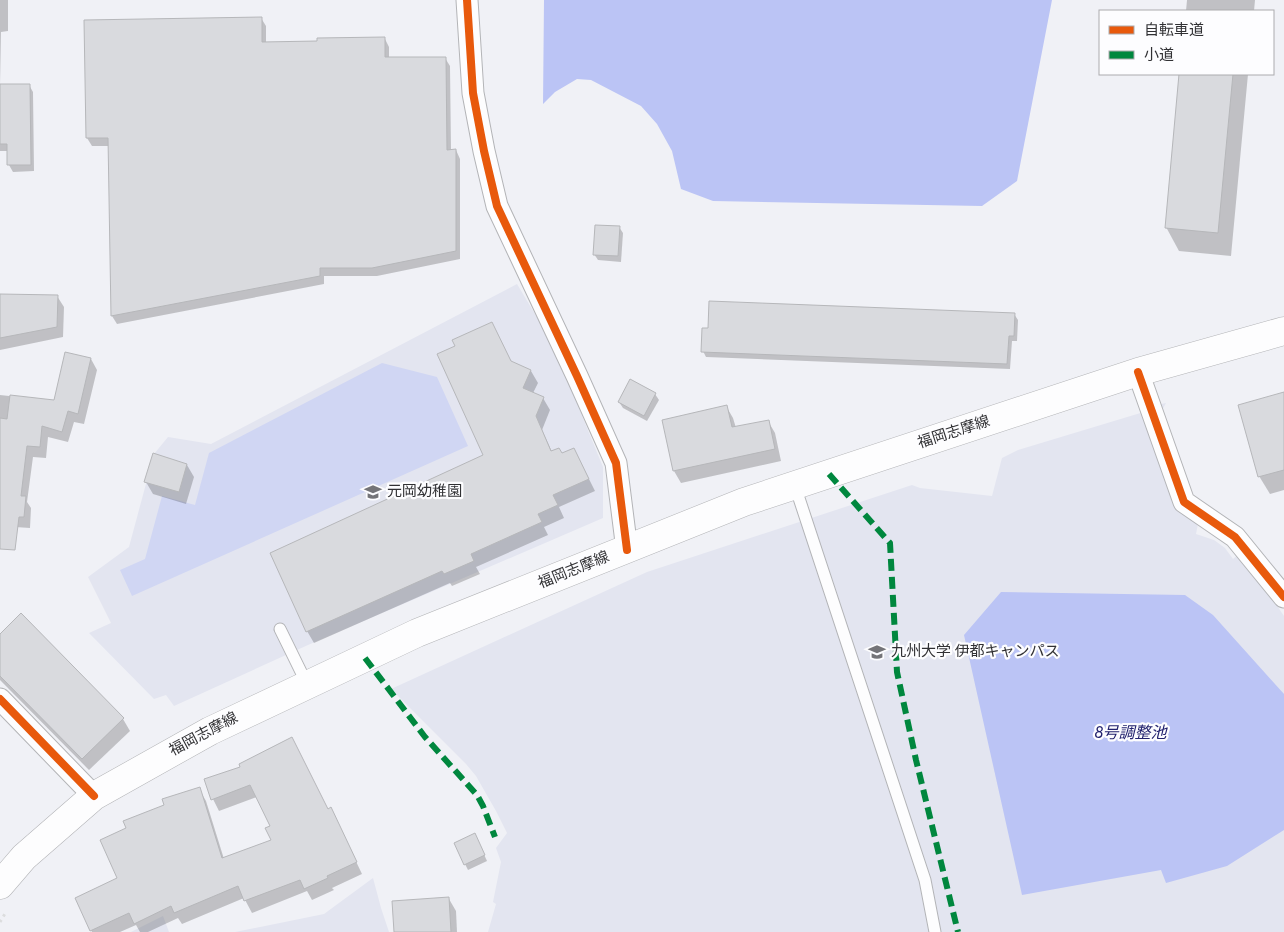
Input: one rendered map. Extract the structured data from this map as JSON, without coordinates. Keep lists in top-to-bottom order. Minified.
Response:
{"streets":{"main road":["福岡志摩線"]},"water":["8号調整池"],"places":{"school or university":["元岡幼稚園","九州大学 伊都キャンパス"]},"legend":["自転車道","小道"]}
